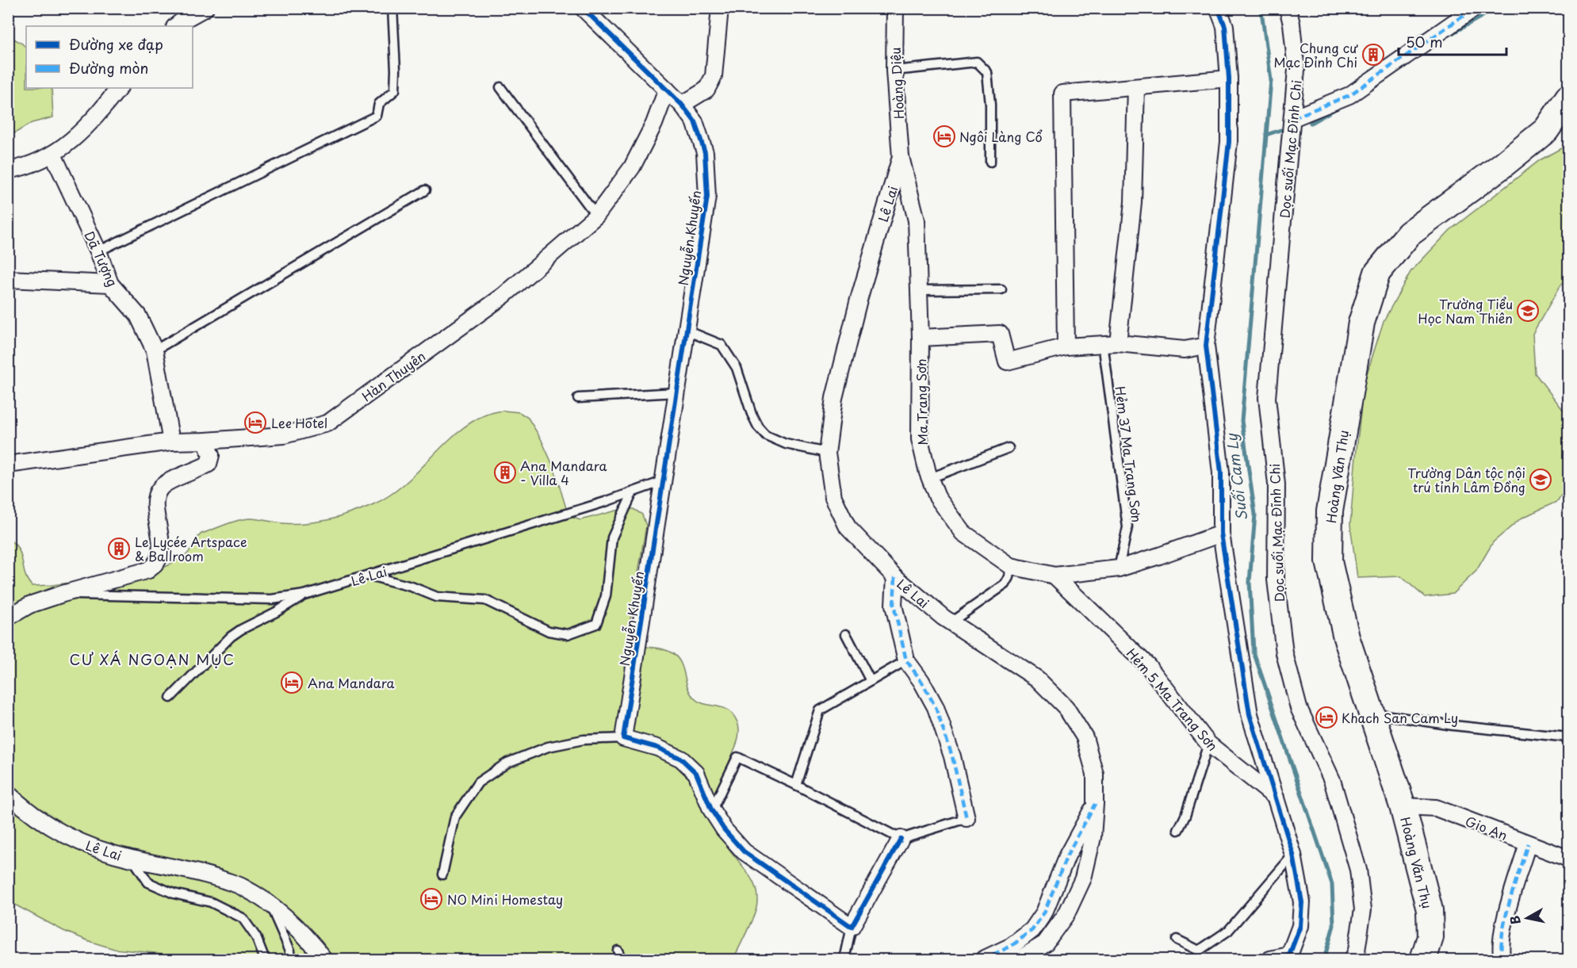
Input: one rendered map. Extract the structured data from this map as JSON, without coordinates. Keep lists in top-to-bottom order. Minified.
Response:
{"streets":{"main road":["Hoàng Văn Thụ"],"street":["Hoàng Diệu","Dọc suối Mạc Đĩnh Chi","Lê Lai","Nguyễn Khuyến","Dã Tượng","Hàn Thuyên","Ma Trang Sơn","Hẻm 5 Ma Trang Sơn","Gio An"],"lane":["Hẻm 37 Ma Trang Sơn"]},"crossings":[["Hoàng Diệu","Lê Lai"],["Hoàng Diệu","Ma Trang Sơn"],["Lê Lai","Nguyễn Khuyến"],["Lê Lai","Hàn Thuyên"],["Lê Lai","Ma Trang Sơn"],["Nguyễn Khuyến","Hàn Thuyên"],["Dã Tượng","Hàn Thuyên"],["Ma Trang Sơn","Hẻm 37 Ma Trang Sơn"],["Ma Trang Sơn","Hẻm 5 Ma Trang Sơn"],["Hoàng Văn Thụ","Gio An"]],"districts":["CƯ XÁ NGOẠN MỤC"],"water":["Suối Cam Ly"],"places":{"building":["Chung cư Mạc Đỉnh Chi","Ana Mandara - Villa 4","Le Lycée Artspace & Ballroom"],"hotel":["Ngôi Làng Cổ","Lee Hotel","Ana Mandara","Khach San Cam Ly","NO Mini Homestay"],"school or university":["Trường Tiểu Học Nam Thiên","Trường Dân tộc nội trú tỉnh Lâm Đồng"]},"legend":["Đường xe đạp","Đường mòn"],"scale_bar":"50 m","north":"left"}
